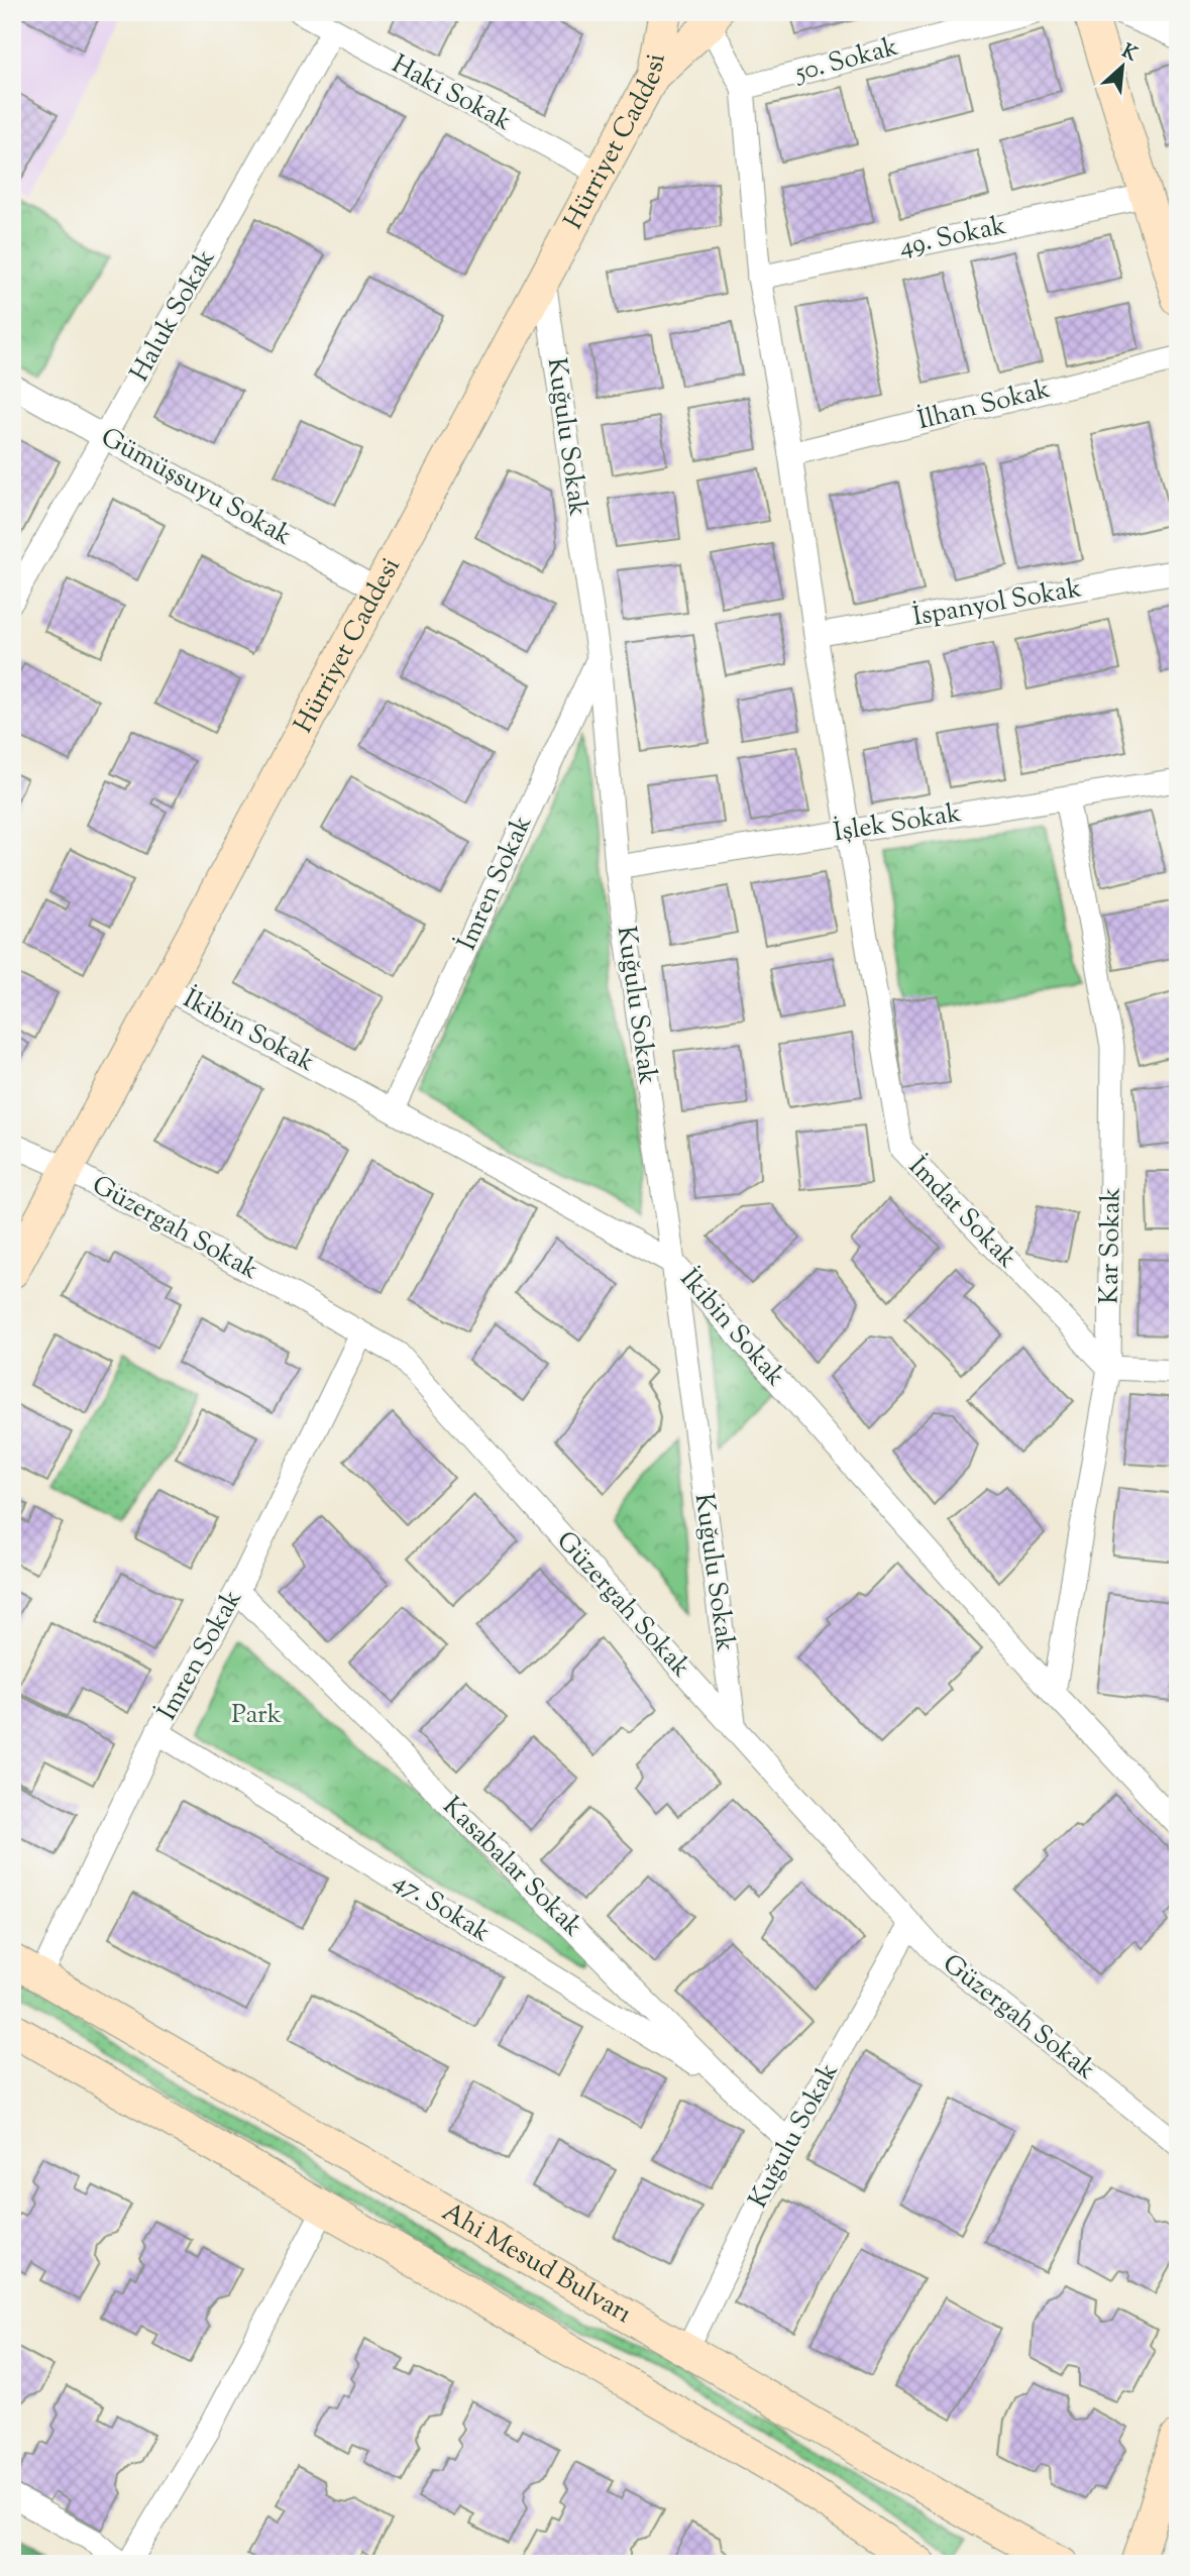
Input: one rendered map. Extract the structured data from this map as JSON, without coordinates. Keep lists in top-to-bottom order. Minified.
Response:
{"streets":{"main road":["Hürriyet Caddesi","Ahi Mesud Bulvarı"],"street":["50. Sokak","Haki Sokak","49. Sokak","Haluk Sokak","İlhan Sokak","Kuğulu Sokak","Gümüşsuyu Sokak","İspanyol Sokak","İşlek Sokak","İmren Sokak","İkibin Sokak","İmdat Sokak","Güzergah Sokak","Kar Sokak","Kasabalar Sokak","47. Sokak"]},"crossings":[["50. Sokak","İmdat Sokak"],["Haki Sokak","Hürriyet Caddesi"],["Haki Sokak","Haluk Sokak"],["Hürriyet Caddesi","Kuğulu Sokak"],["Hürriyet Caddesi","Gümüşsuyu Sokak"],["Hürriyet Caddesi","İkibin Sokak"],["Hürriyet Caddesi","Güzergah Sokak"],["49. Sokak","İmdat Sokak"],["Haluk Sokak","Gümüşsuyu Sokak"],["İlhan Sokak","İmdat Sokak"],["Kuğulu Sokak","İşlek Sokak"],["Kuğulu Sokak","İmren Sokak"],["Kuğulu Sokak","İkibin Sokak"],["Kuğulu Sokak","Güzergah Sokak"],["Kuğulu Sokak","Kasabalar Sokak"],["Kuğulu Sokak","Ahi Mesud Bulvarı"],["İspanyol Sokak","İmdat Sokak"],["İşlek Sokak","İmdat Sokak"],["İşlek Sokak","Kar Sokak"],["İmren Sokak","İkibin Sokak"],["İmren Sokak","Güzergah Sokak"],["İmren Sokak","Kasabalar Sokak"],["İmren Sokak","47. Sokak"],["İmren Sokak","Ahi Mesud Bulvarı"],["İkibin Sokak","Kar Sokak"],["İmdat Sokak","Kar Sokak"],["Kasabalar Sokak","47. Sokak"]],"parks":["Park"],"north":"top right"}
